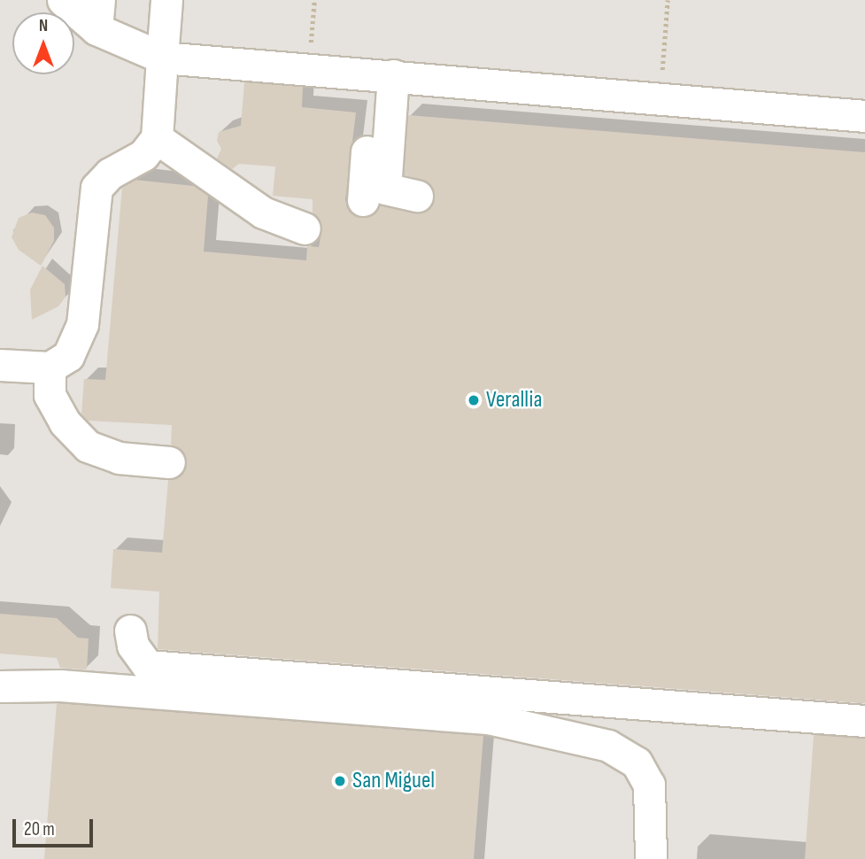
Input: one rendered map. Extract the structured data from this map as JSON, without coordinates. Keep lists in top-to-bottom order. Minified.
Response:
{"places":["Verallia","San Miguel"],"scale_bar":"20 m","north":"top"}
